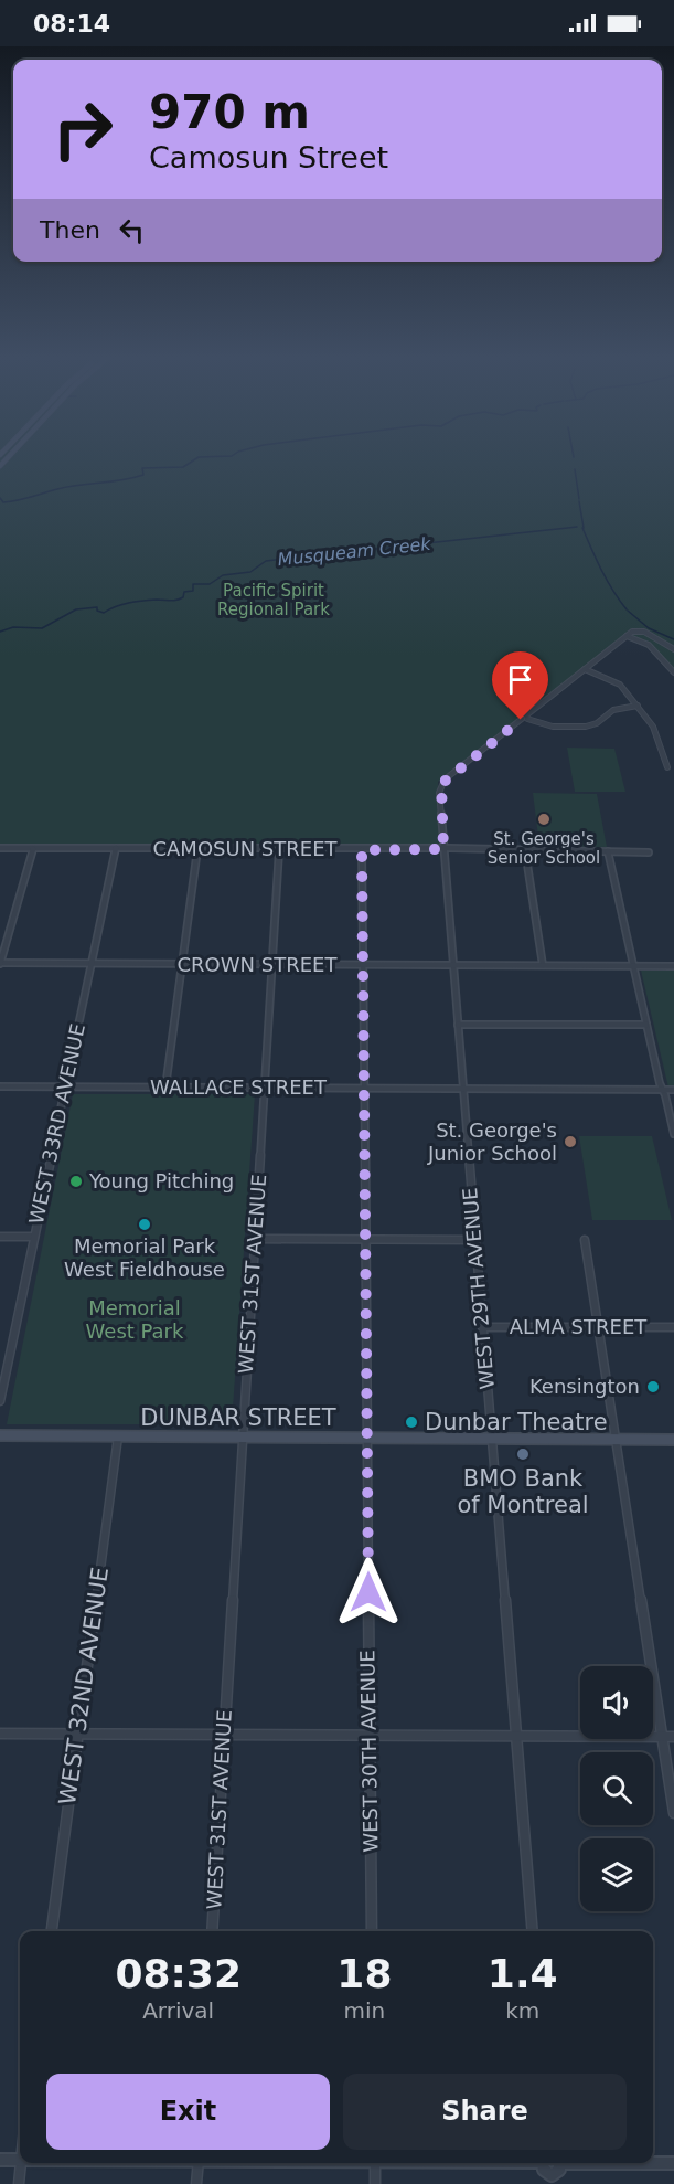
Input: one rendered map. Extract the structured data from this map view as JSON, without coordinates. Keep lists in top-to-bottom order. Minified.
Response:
{"streets":{"main road":["DUNBAR STREET"],"street":["CAMOSUN STREET","CROWN STREET","WALLACE STREET","WEST 33RD AVENUE","WEST 31ST AVENUE","WEST 29TH AVENUE","ALMA STREET","WEST 32ND AVENUE","WEST 30TH AVENUE"]},"crossings":[["CAMOSUN STREET","WEST 33RD AVENUE"],["CAMOSUN STREET","WEST 31ST AVENUE"],["CAMOSUN STREET","WEST 29TH AVENUE"],["CAMOSUN STREET","WEST 30TH AVENUE"],["CROWN STREET","WEST 33RD AVENUE"],["CROWN STREET","WEST 31ST AVENUE"],["CROWN STREET","WEST 29TH AVENUE"],["CROWN STREET","WEST 30TH AVENUE"],["WALLACE STREET","WEST 33RD AVENUE"],["WALLACE STREET","WEST 31ST AVENUE"],["WALLACE STREET","WEST 29TH AVENUE"],["WALLACE STREET","WEST 30TH AVENUE"],["WEST 31ST AVENUE","DUNBAR STREET"],["WEST 29TH AVENUE","ALMA STREET"],["WEST 29TH AVENUE","DUNBAR STREET"],["DUNBAR STREET","WEST 32ND AVENUE"],["DUNBAR STREET","WEST 30TH AVENUE"]],"water":["Musqueam Creek"],"parks":["Pacific Spirit Regional Park","Memorial West Park"],"places":["St. George's Senior School","St. George's Junior School","Young Pitching","Memorial Park West Fieldhouse","Kensington","Dunbar Theatre","BMO Bank of Montreal"],"page":{"status":"08:14","turn":["970 m","Camosun Street"],"then":"Then","eta":["08:32","Arrival","18","min","1.4","km"],"buttons":["Exit","Share"]}}
